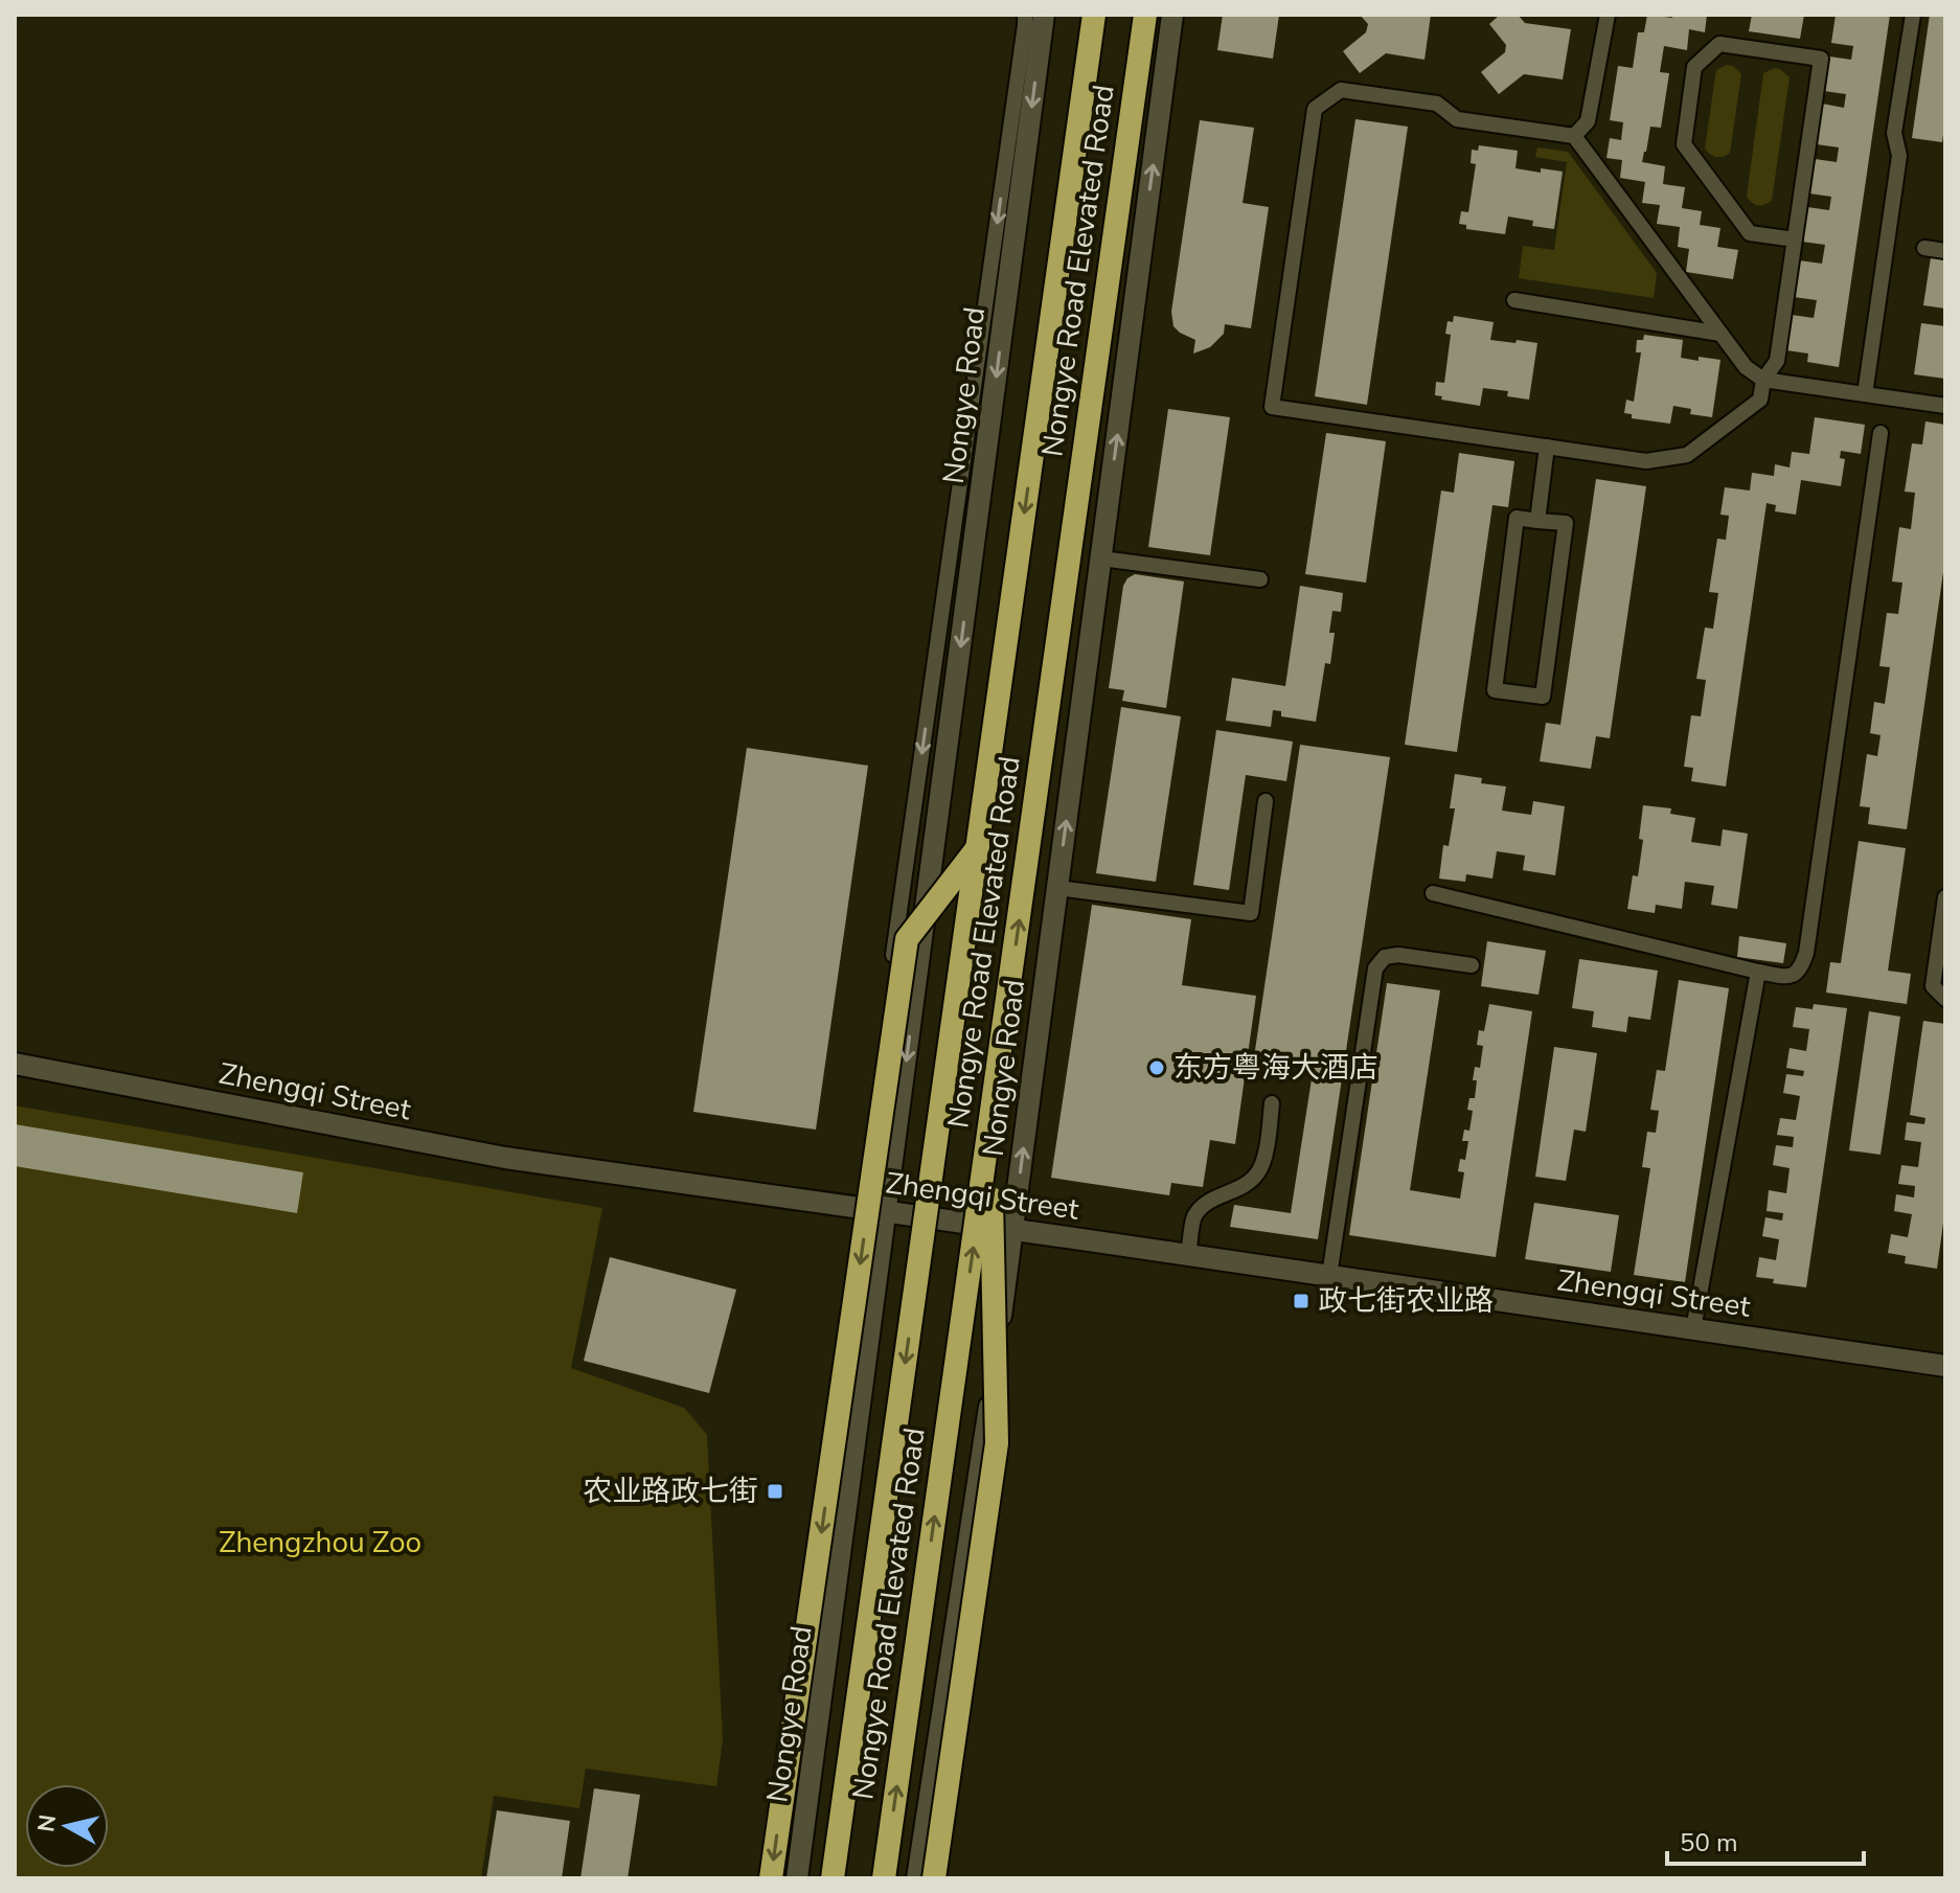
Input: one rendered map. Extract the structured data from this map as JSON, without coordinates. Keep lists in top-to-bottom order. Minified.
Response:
{"streets":{"highway":["Nongye Road Elevated Road"],"street":["Nongye Road","Zhengqi Street"]},"crossings":[["Nongye Road","Zhengqi Street"]],"parks":["Zhengzhou Zoo"],"places":{"other":["东方粤海大酒店"],"transit":["政七街农业路","农业路政七街"]},"scale_bar":"50 m","north":"left"}
